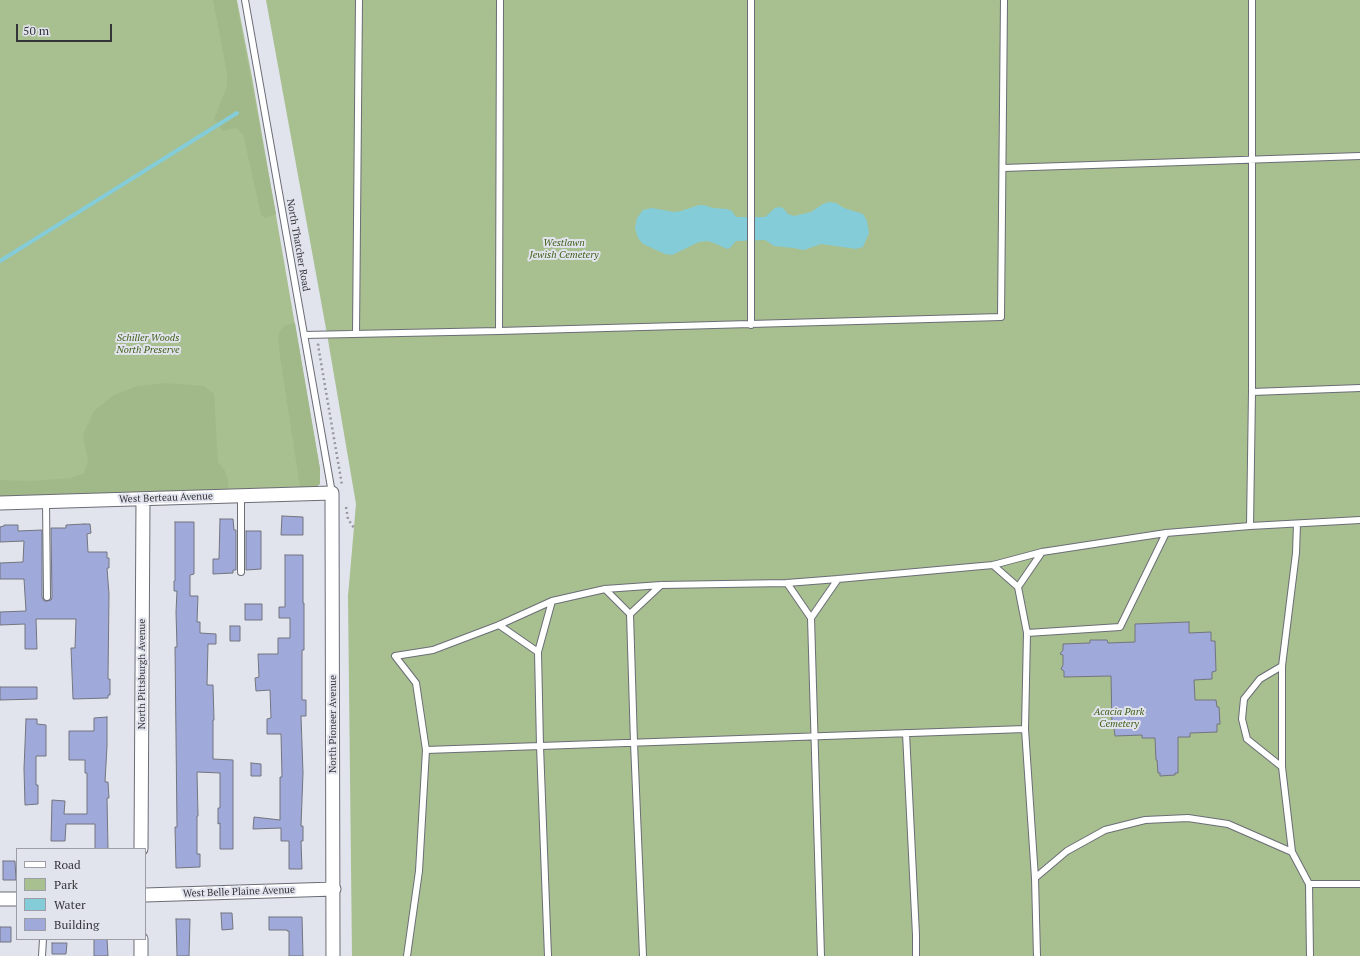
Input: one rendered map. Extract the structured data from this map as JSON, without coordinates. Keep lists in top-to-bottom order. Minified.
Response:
{"streets":{"street":["West Berteau Avenue","North Pittsburgh Avenue","North Pioneer Avenue","West Belle Plaine Avenue"],"lane":["North Thatcher Road"]},"crossings":[["North Thatcher Road","West Berteau Avenue"],["North Thatcher Road","North Pioneer Avenue"],["West Berteau Avenue","North Pittsburgh Avenue"],["West Berteau Avenue","North Pioneer Avenue"],["North Pioneer Avenue","West Belle Plaine Avenue"]],"parks":["Westlawn Jewish Cemetery","Schiller Woods North Preserve","Acacia Park Cemetery"],"legend":["Road","Park","Water","Building"],"scale_bar":"50 m"}
